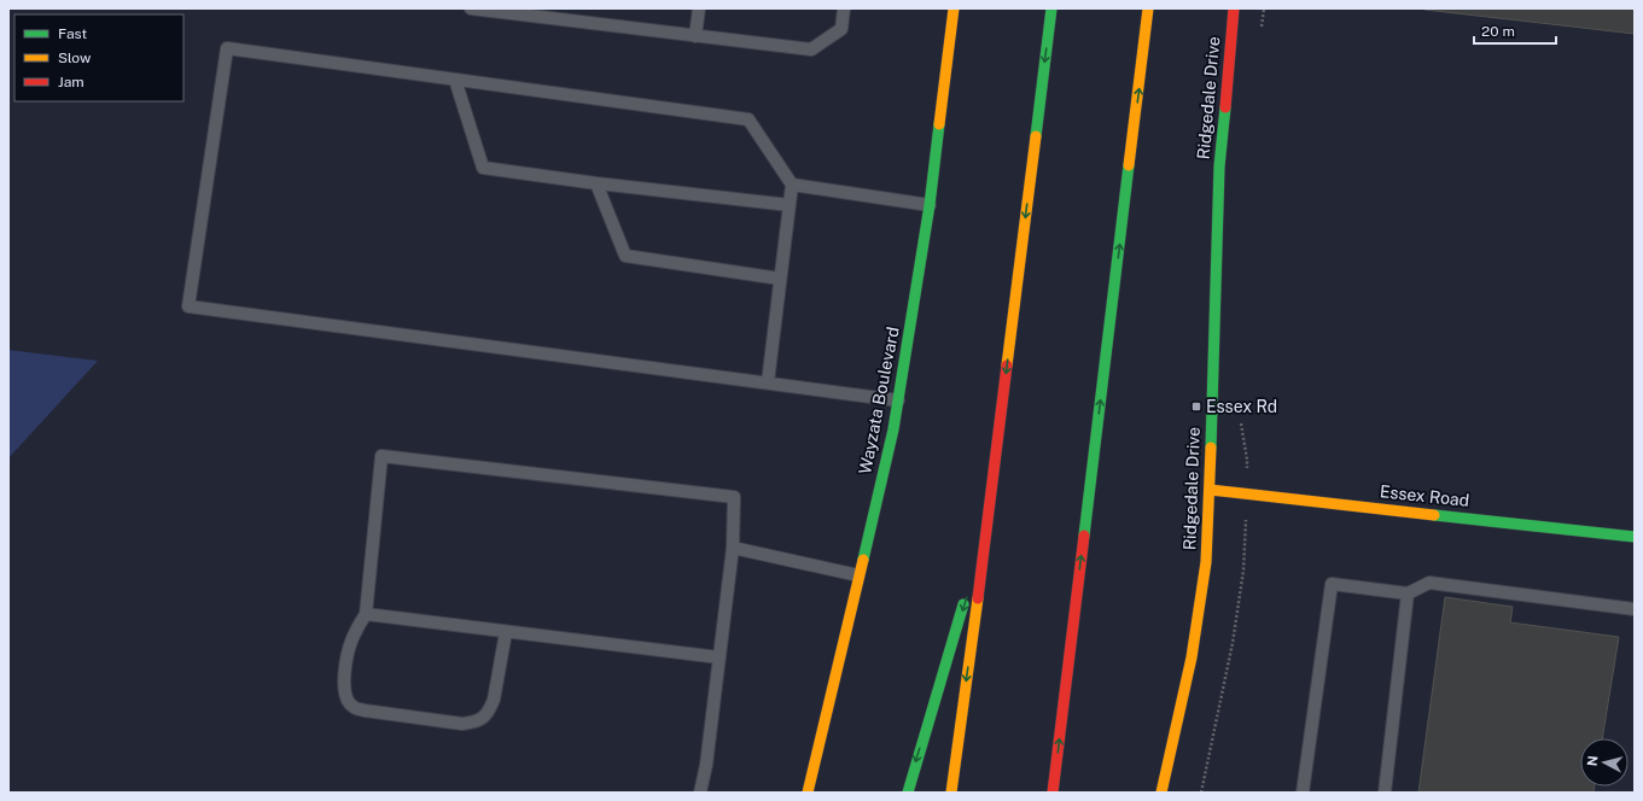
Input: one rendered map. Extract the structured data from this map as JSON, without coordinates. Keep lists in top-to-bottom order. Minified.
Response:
{"streets":{"main road":["Ridgedale Drive","Wayzata Boulevard","Essex Road"]},"crossings":[["Ridgedale Drive","Essex Road"]],"places":{"transit":["Essex Rd"]},"legend":["Fast","Slow","Jam"],"scale_bar":"20 m","north":"left"}
